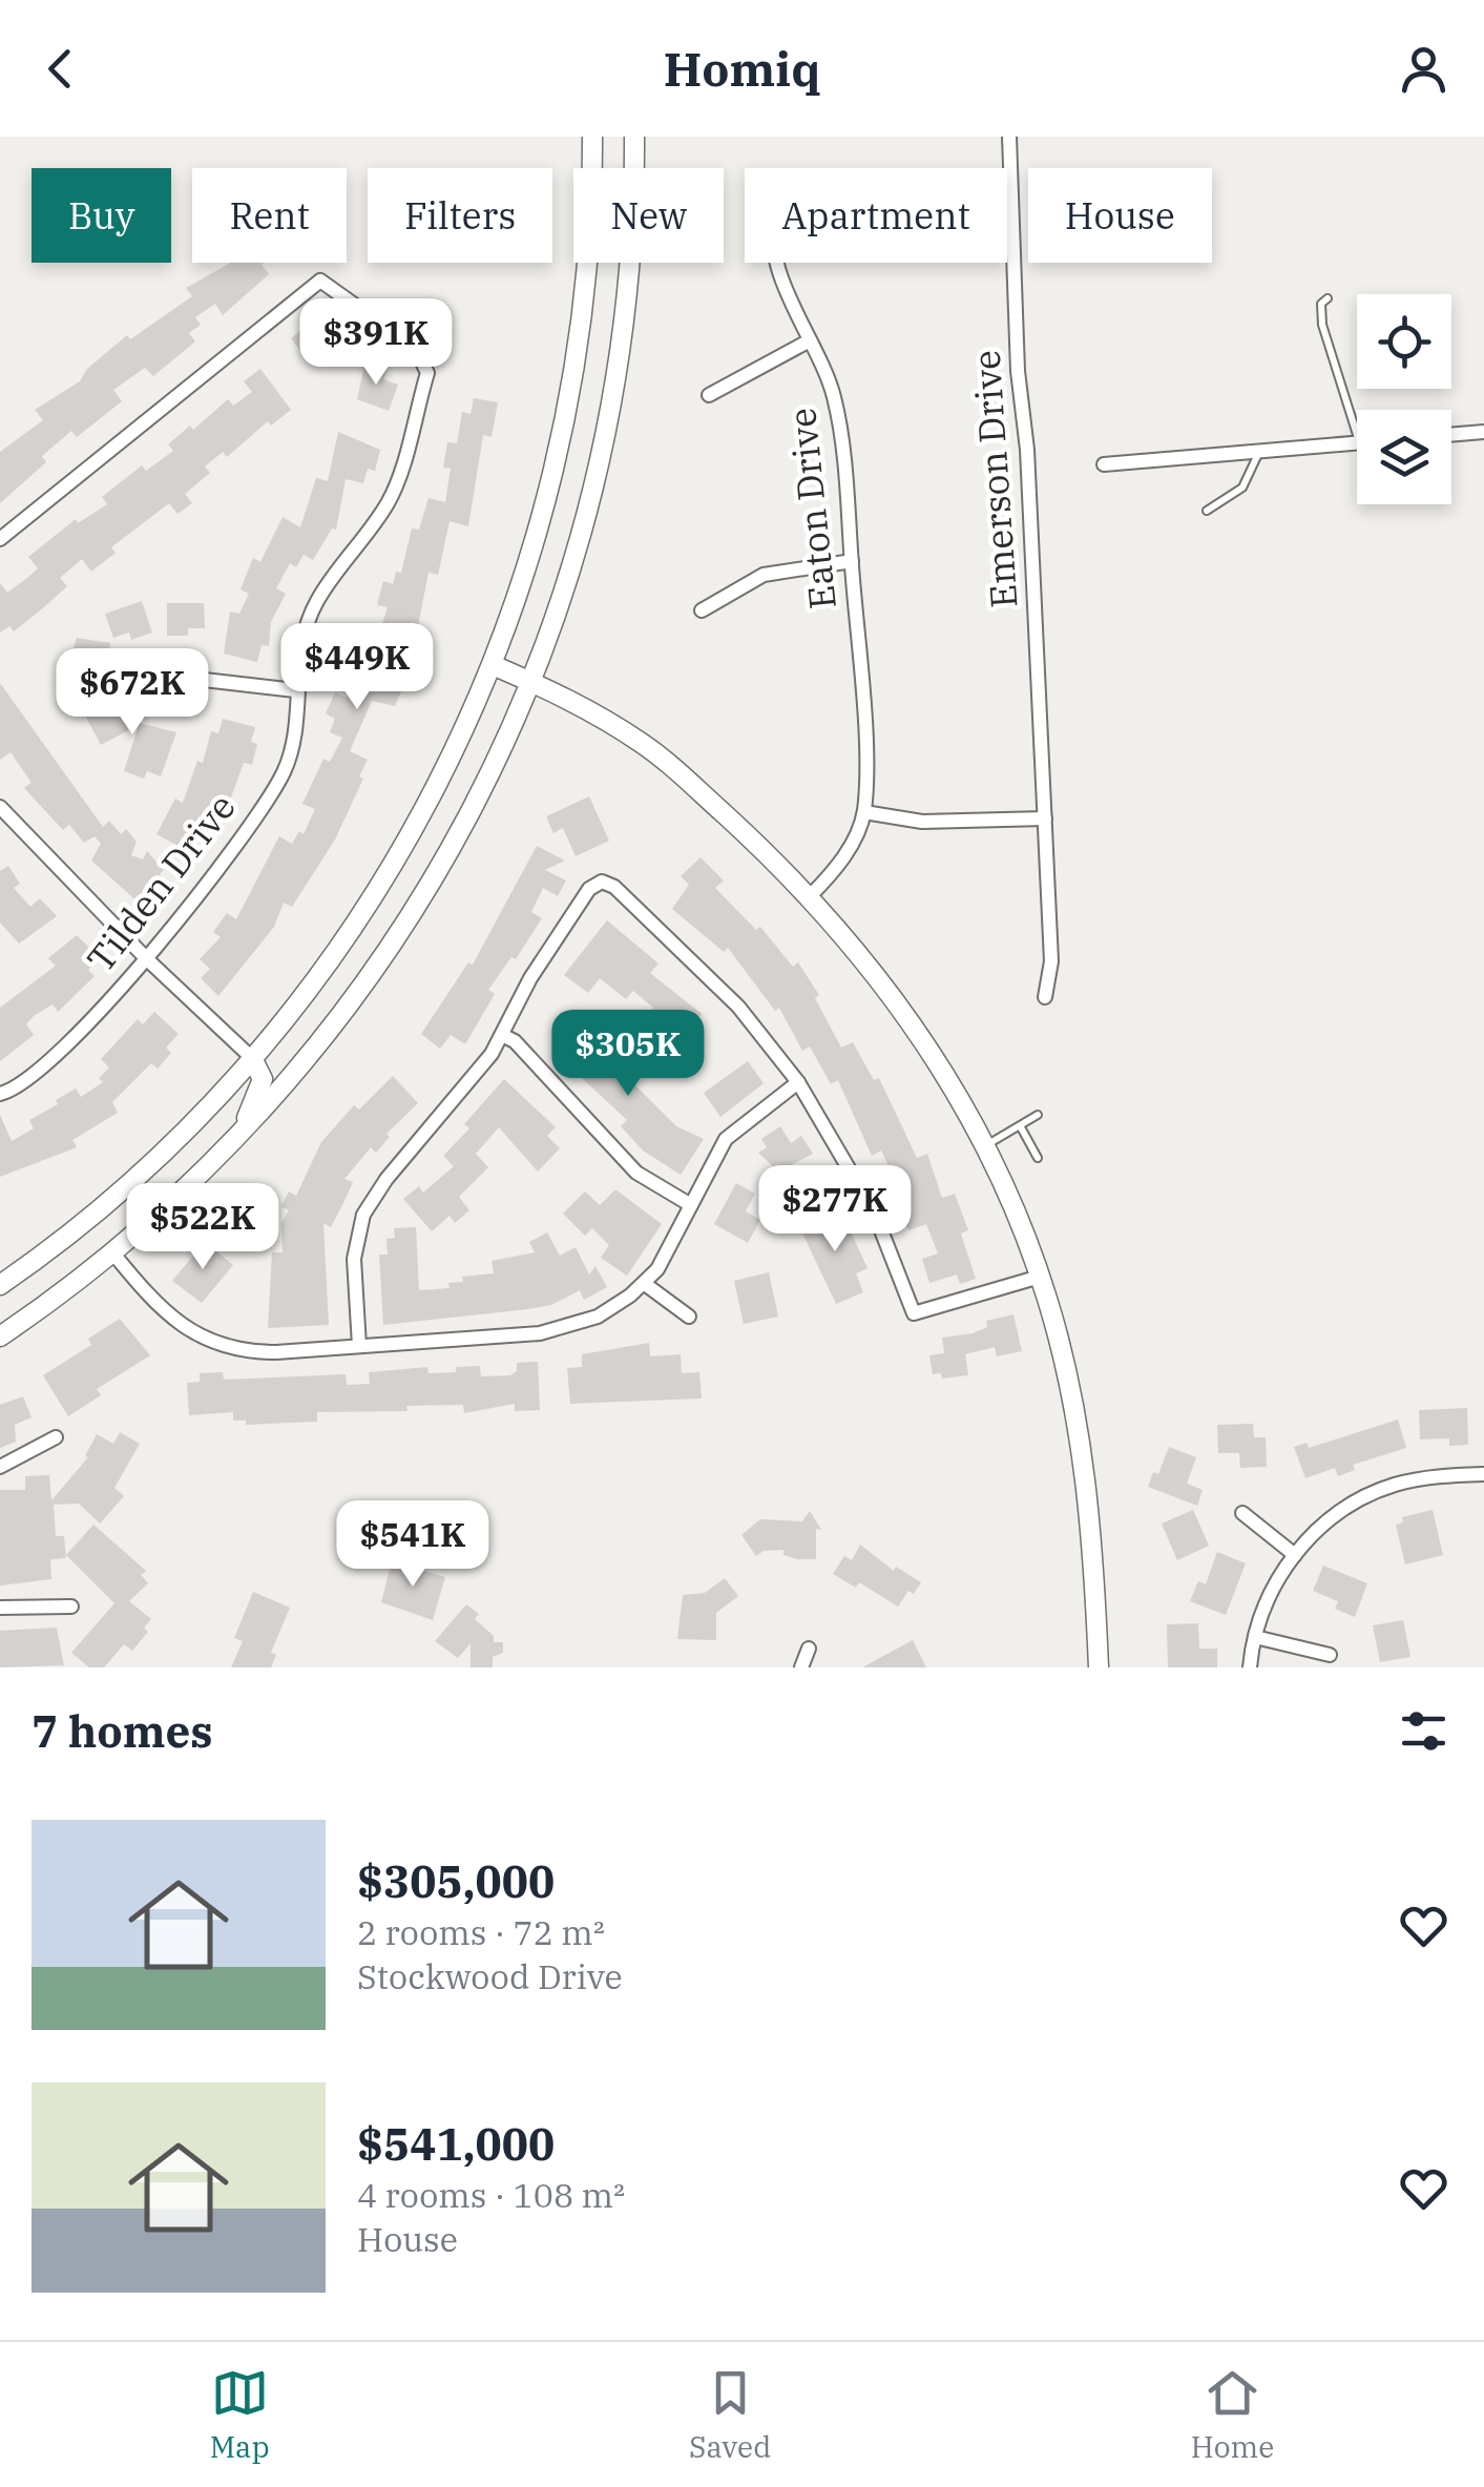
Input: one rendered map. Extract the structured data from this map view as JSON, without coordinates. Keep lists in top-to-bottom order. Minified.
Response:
{"streets":{"street":["Emerson Drive","Eaton Drive","Tilden Drive"]},"crossings":[["Emerson Drive","Eaton Drive"]],"page":{"header":"Homiq","chip":["Buy","Rent","Filters","New","Apartment","House"],"price":["$391K","$449K","$672K","$305K","$277K","$522K","$541K"],"heading":"7 homes","list":[{"name":"$305,000","note":"2 rooms · 72 m² · Stockwood Drive"},{"name":"$541,000","note":"4 rooms · 108 m² · House"}],"tabs":["Map","Saved","Home"]}}
